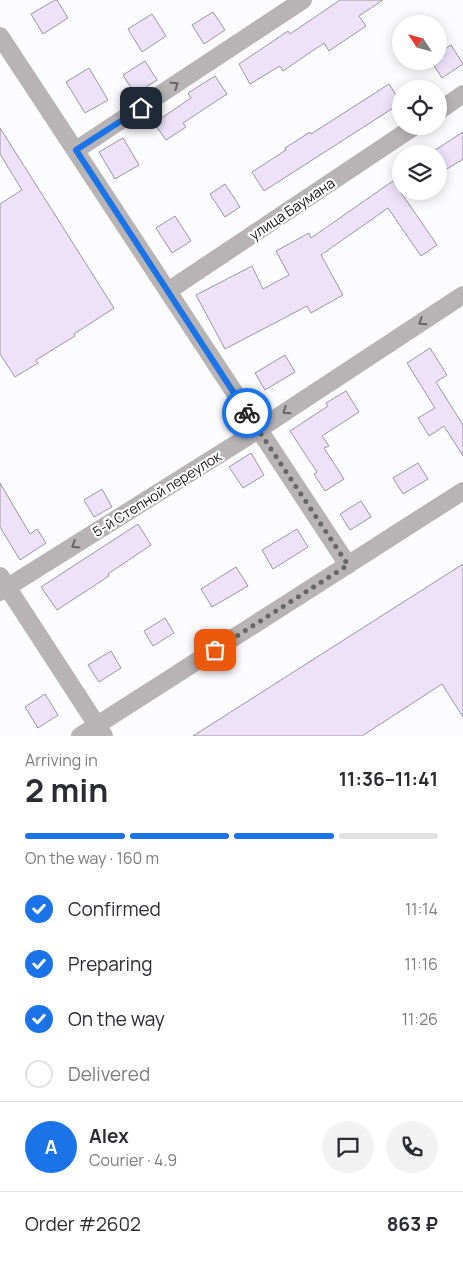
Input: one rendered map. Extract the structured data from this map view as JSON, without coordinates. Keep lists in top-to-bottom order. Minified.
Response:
{"streets":{"street":["улица Баумана","5-й Степной переулок"]},"one_way":["5-й Степной переулок"],"north":"top left","page":{"heading":["2 min","Arriving in","11:36–11:41"],"panel":["Alex","Courier · 4.9","Order #2602","863 ₽"],"bar":"On the way · 160 m","list":[["Confirmed","11:14"],["Preparing","11:16"],["On the way","11:26"],"Delivered"],"round":"A"}}
